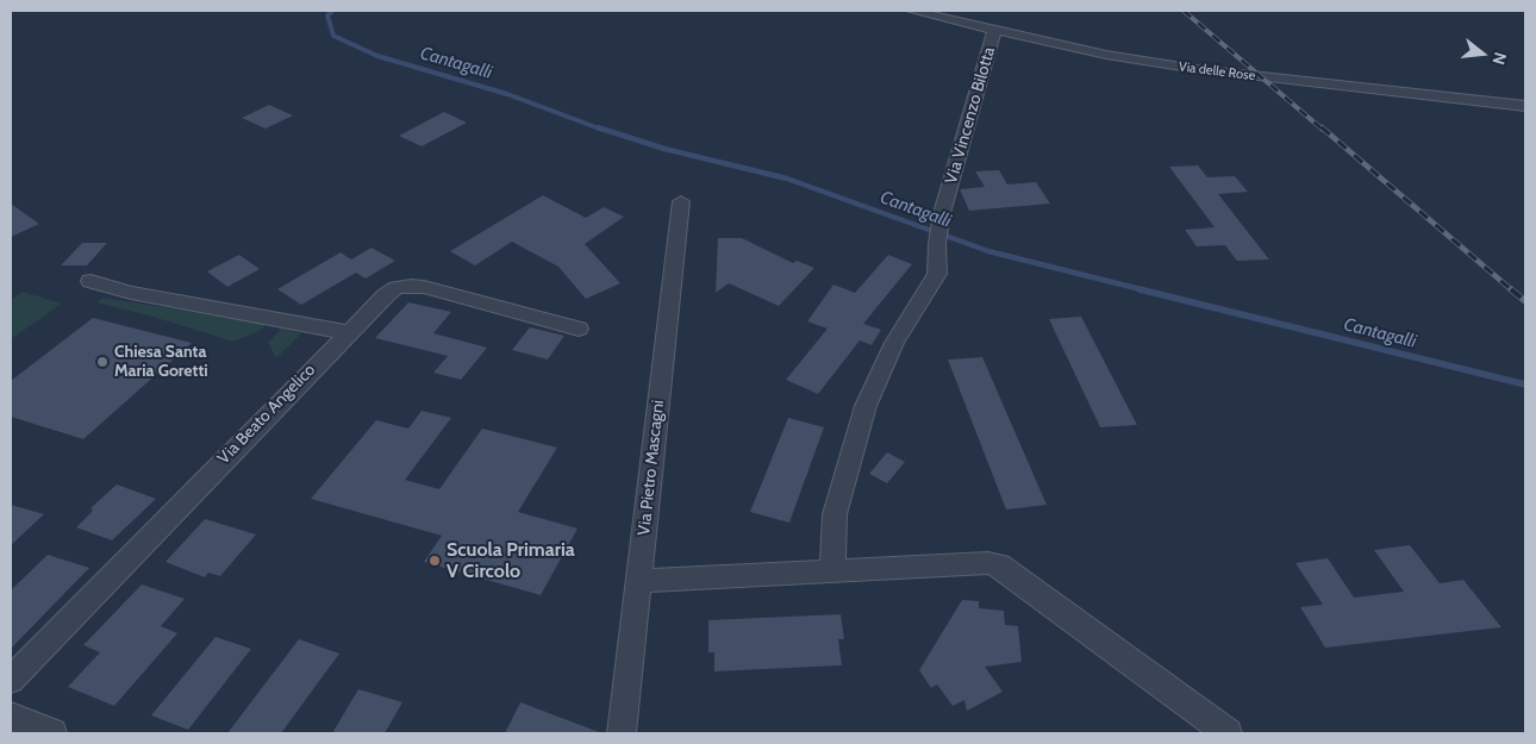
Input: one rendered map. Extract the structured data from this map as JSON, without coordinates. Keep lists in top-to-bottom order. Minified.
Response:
{"streets":{"street":["Via delle Rose","Via Vincenzo Bilotta","Via Beato Angelico","Via Pietro Mascagni"]},"crossings":[["Via delle Rose","Via Vincenzo Bilotta"]],"water":["Cantagalli"],"places":["Chiesa Santa Maria Goretti","Scuola Primaria V Circolo"],"north":"right"}
